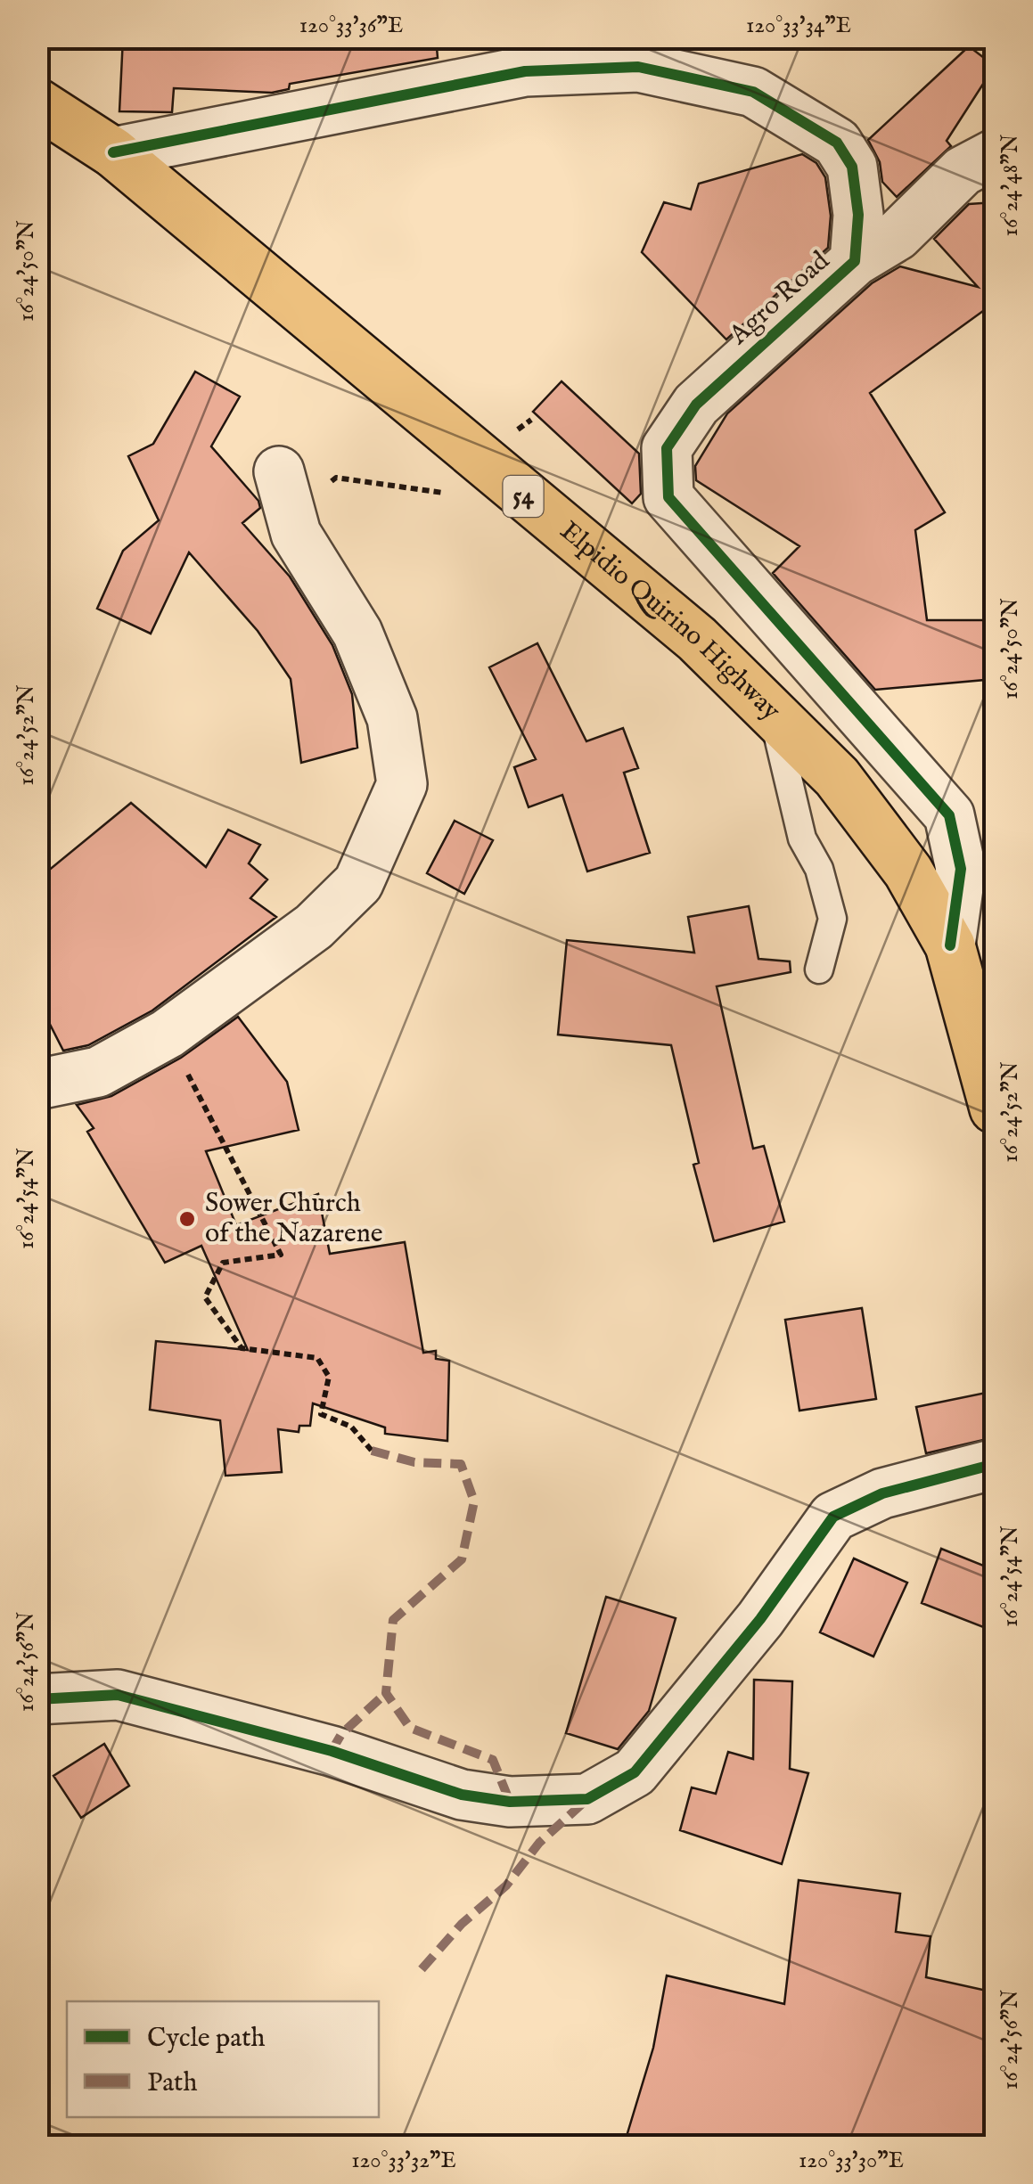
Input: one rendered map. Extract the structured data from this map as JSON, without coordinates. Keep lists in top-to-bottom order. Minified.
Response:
{"streets":{"highway":["54","Elpidio Quirino Highway"],"street":["Agro Road"]},"crossings":[["Agro Road","Elpidio Quirino Highway"]],"places":["Sower Church of the Nazarene"],"legend":["Cycle path","Path"],"coordinates":["120°33'36\"E","120°33'34\"E","16°24'48\"N","16°24'50\"N","16°24'52\"N","16°24'54\"N","16°24'56\"N","120°33'32\"E","120°33'30\"E"]}
